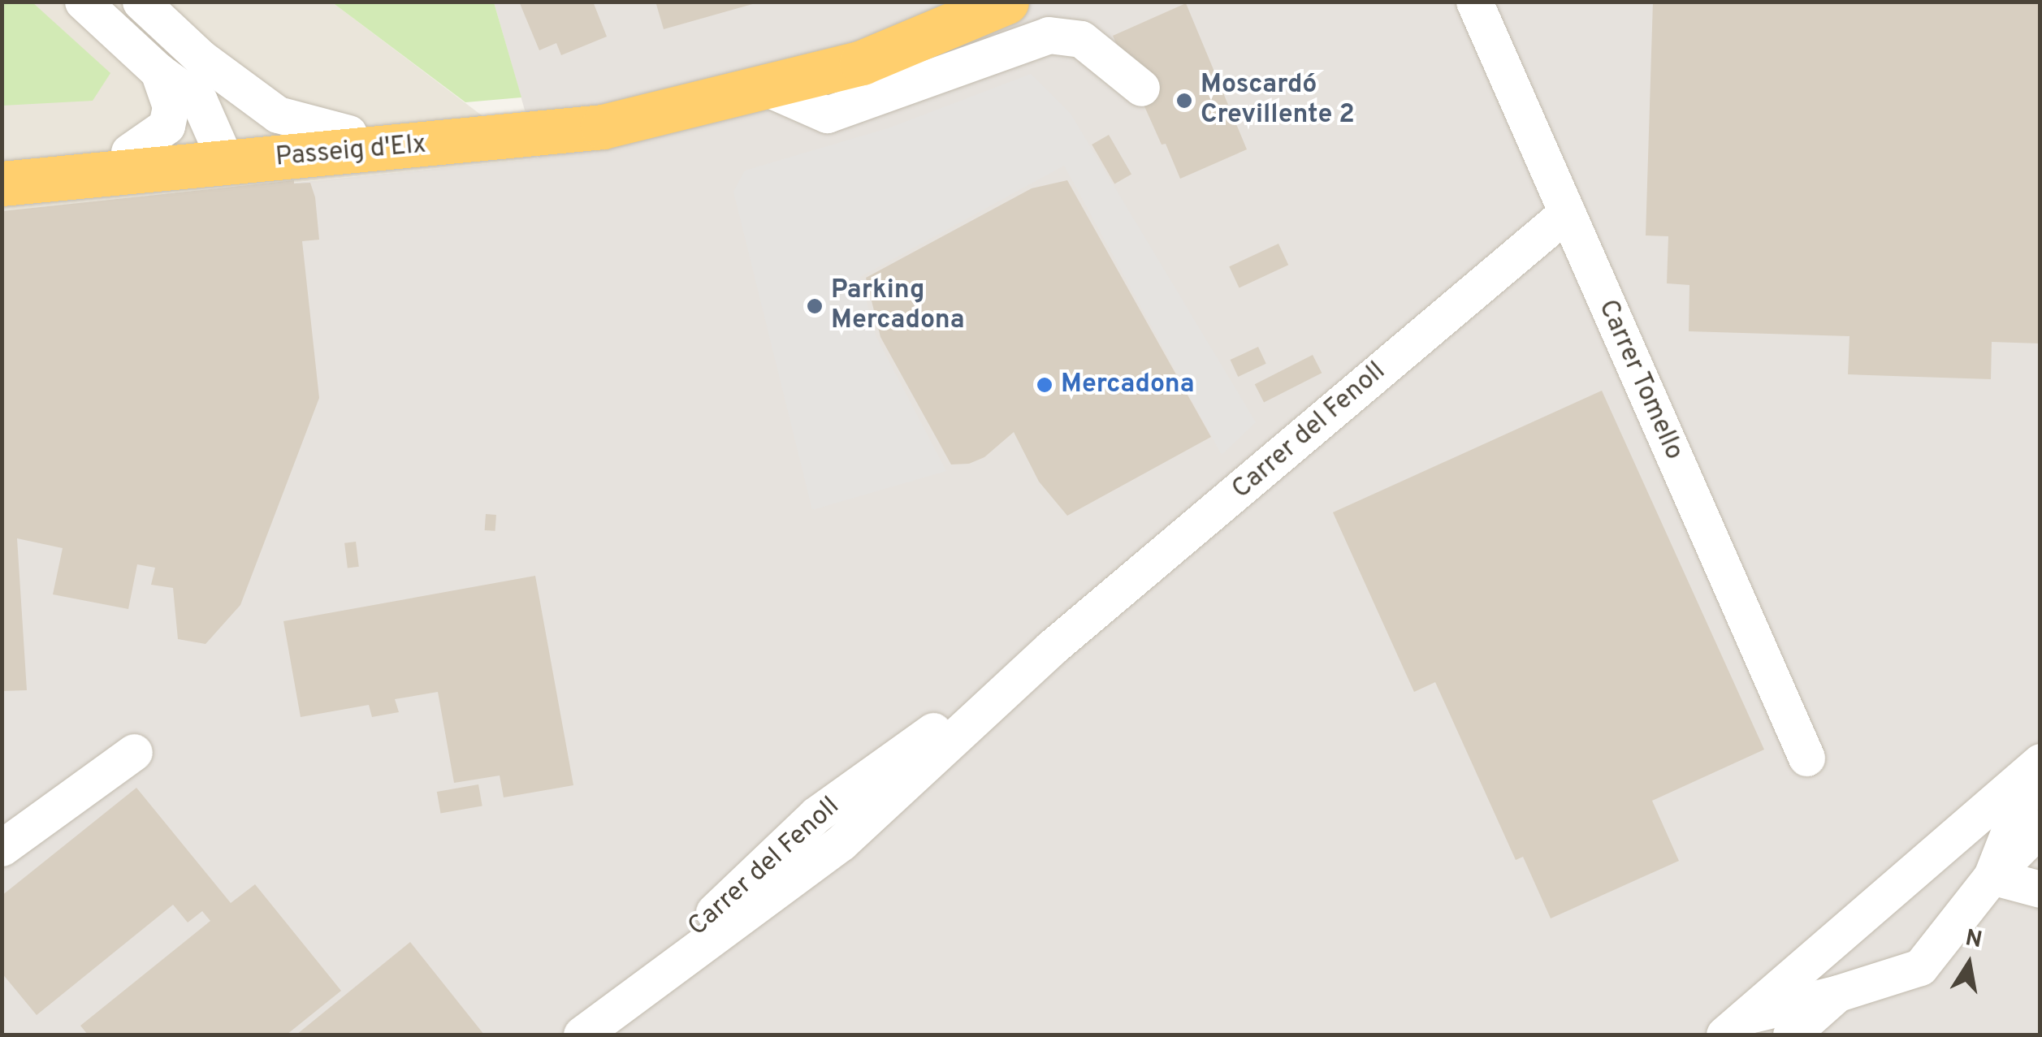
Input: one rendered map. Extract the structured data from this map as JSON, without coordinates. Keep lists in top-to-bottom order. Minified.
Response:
{"streets":{"highway":["Passeig d'Elx"],"street":["Carrer Tomello","Carrer del Fenoll"]},"crossings":[["Carrer Tomello","Carrer del Fenoll"]],"places":["Moscardó Crevillente 2","Parking Mercadona","Mercadona"],"north":"top"}
